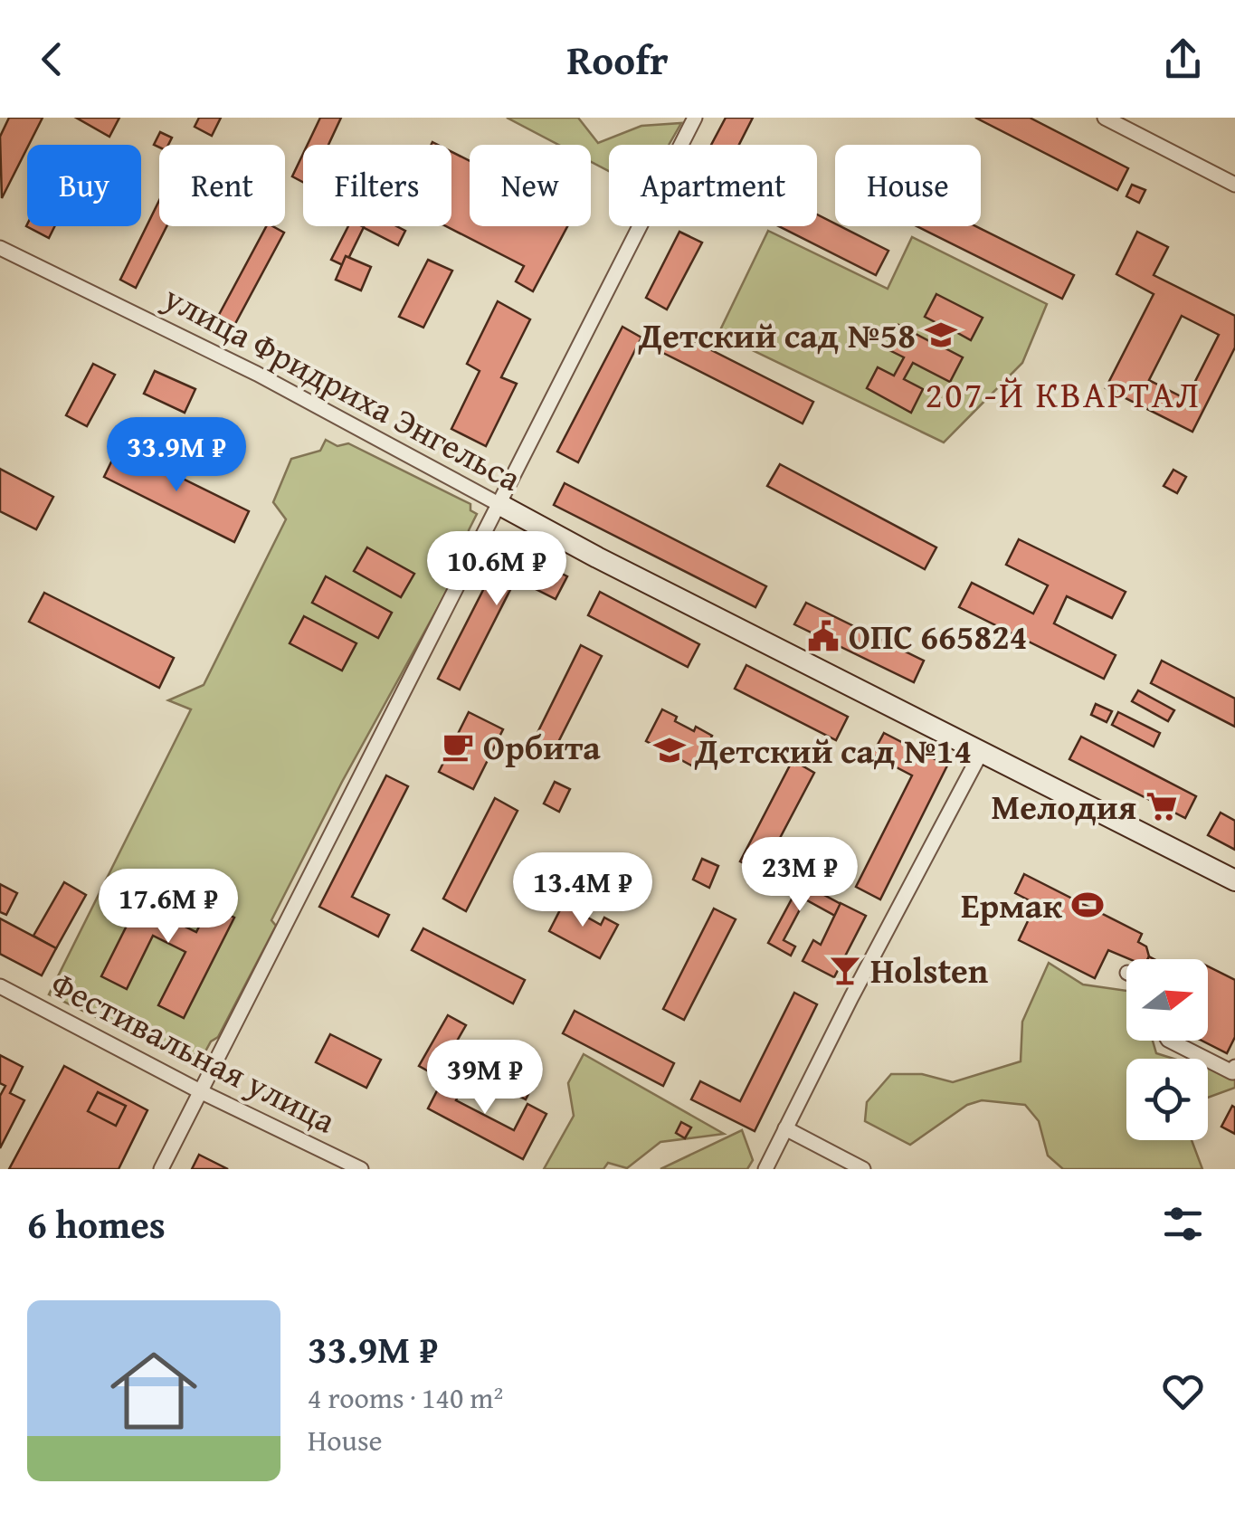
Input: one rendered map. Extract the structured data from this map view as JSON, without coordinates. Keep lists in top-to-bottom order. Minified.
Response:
{"streets":{"street":["улица Фридриха Энгельса","Фестивальная улица"]},"districts":["207-Й КВАРТАЛ"],"places":{"school or university":["Детский сад №58","Детский сад №14"],"public building":["ОПС 665824"],"cafe":["Орбита"],"supermarket":["Мелодия"],"sports":["Ермак"],"bar":["Holsten"]},"north":"right","page":{"header":"Roofr","chip":["Buy","Rent","Filters","New","Apartment","House"],"price":["33.9M ₽","10.6M ₽","23M ₽","13.4M ₽","17.6M ₽","39M ₽"],"heading":"6 homes","list":[{"name":"33.9M ₽","note":"4 rooms · 140 m² · House"}]}}
